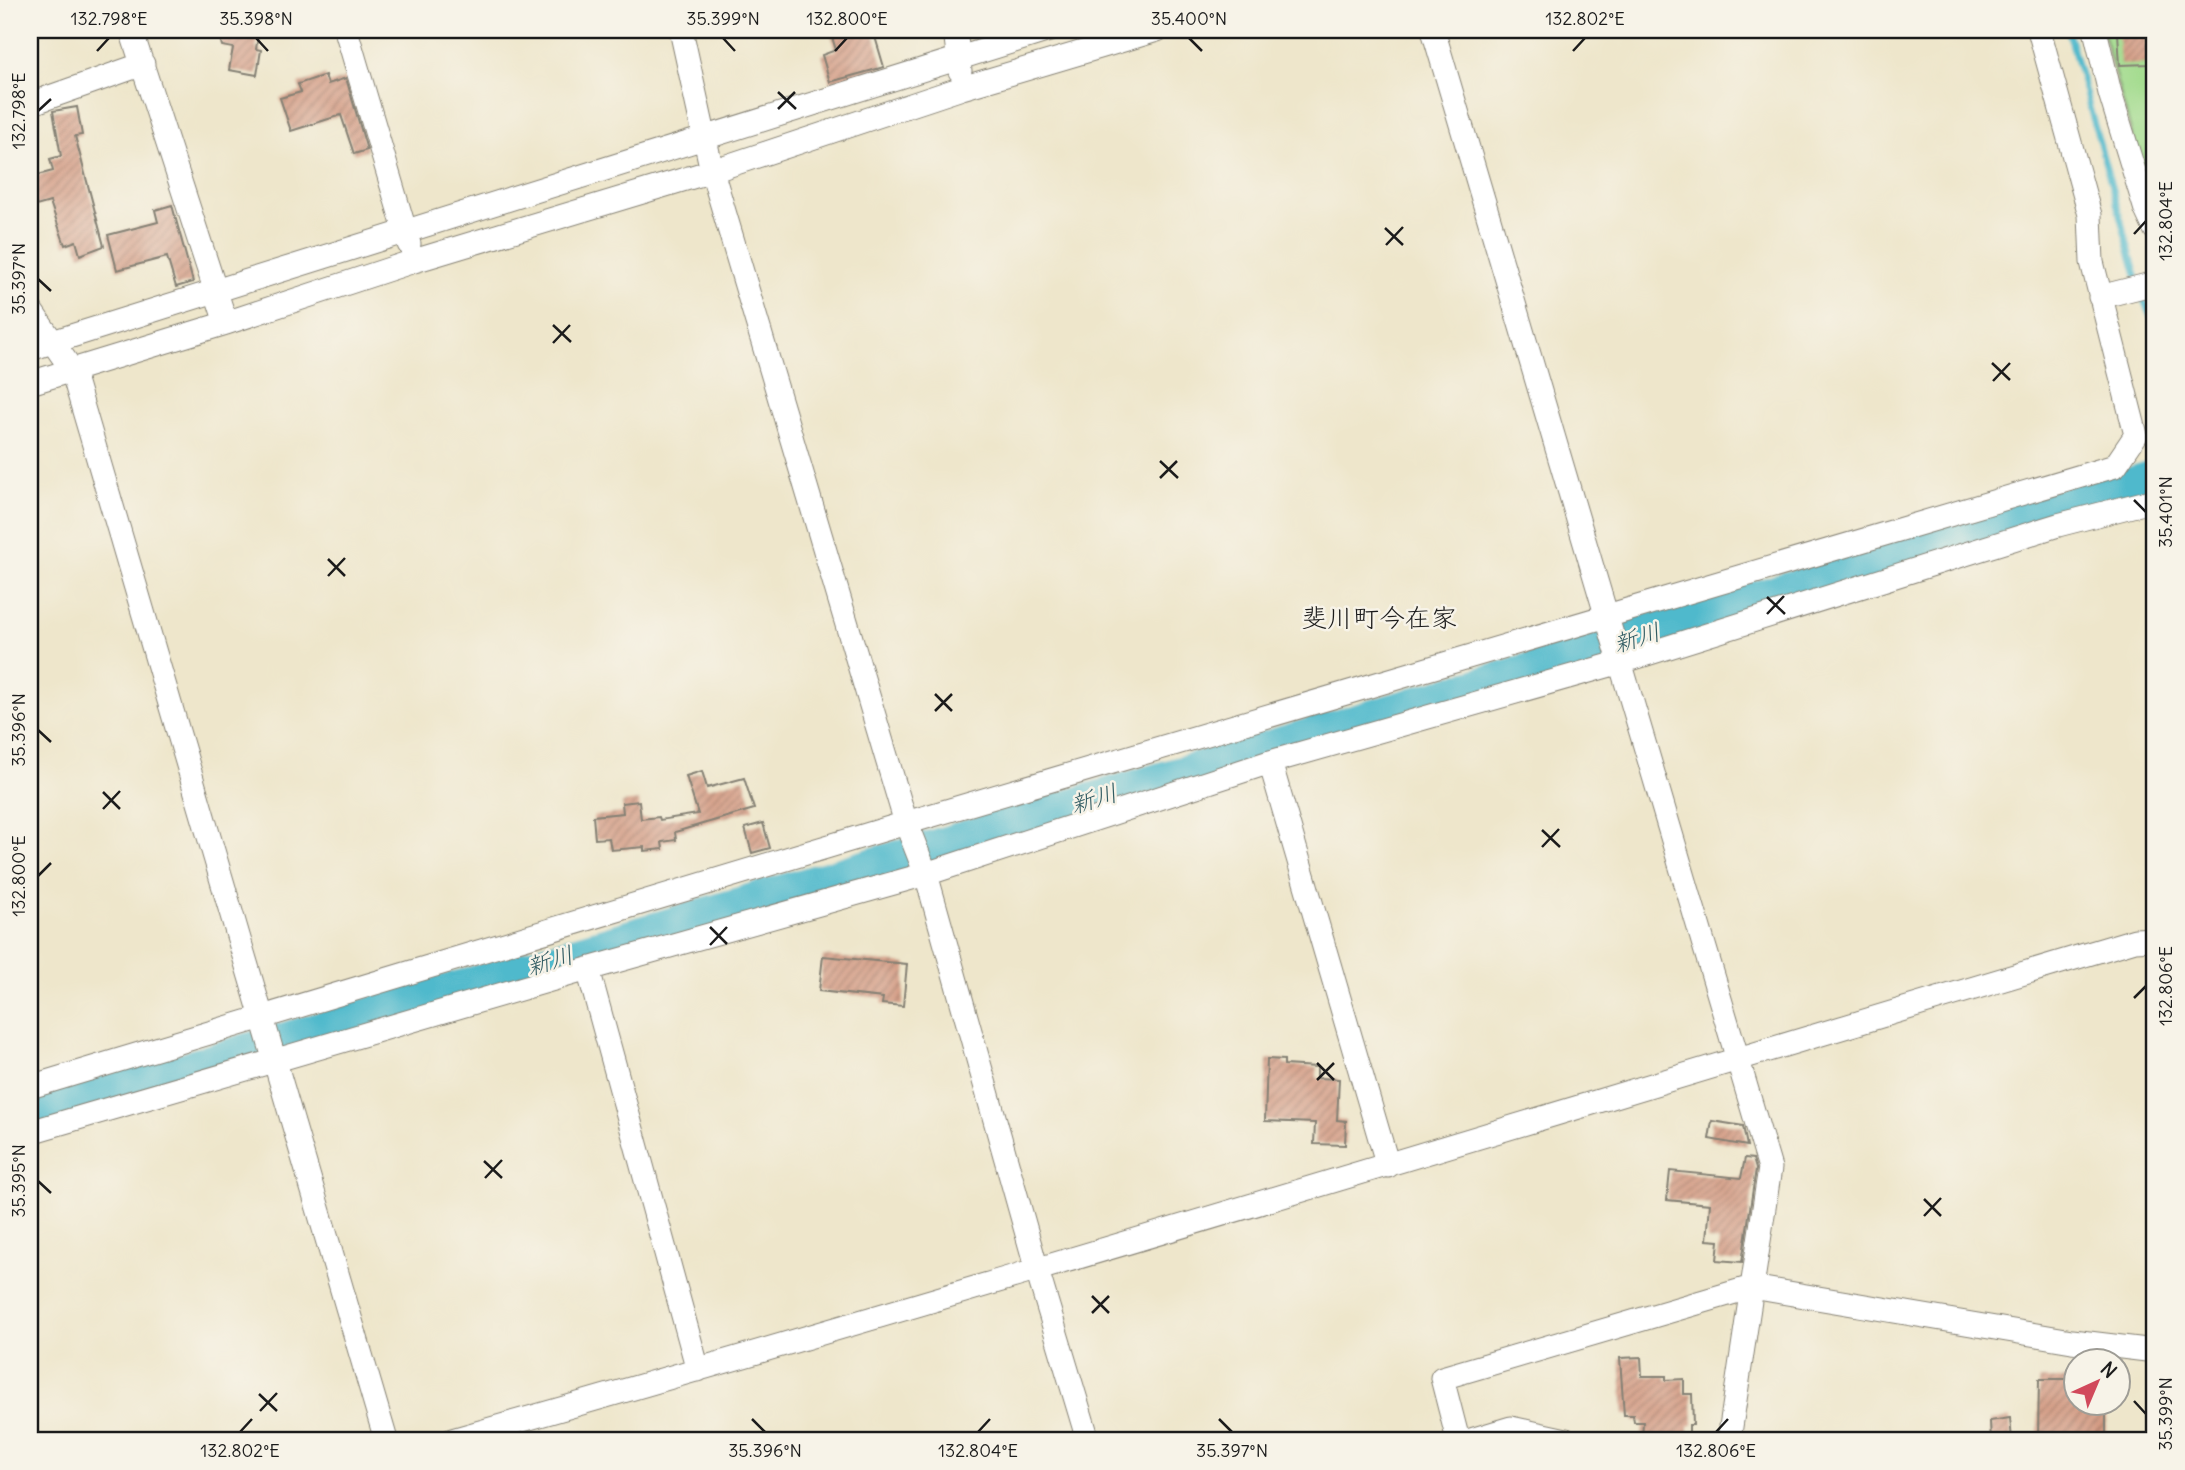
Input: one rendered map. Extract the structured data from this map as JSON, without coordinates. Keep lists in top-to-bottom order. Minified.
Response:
{"districts":["斐川町今在家"],"water":["新川"],"north":"top right","coordinates":["132.798°E","35.398°N","35.399°N","132.800°E","35.400°N","132.802°E","132.804°E","35.397°N","35.401°N","35.396°N","132.806°E","35.395°N"]}
